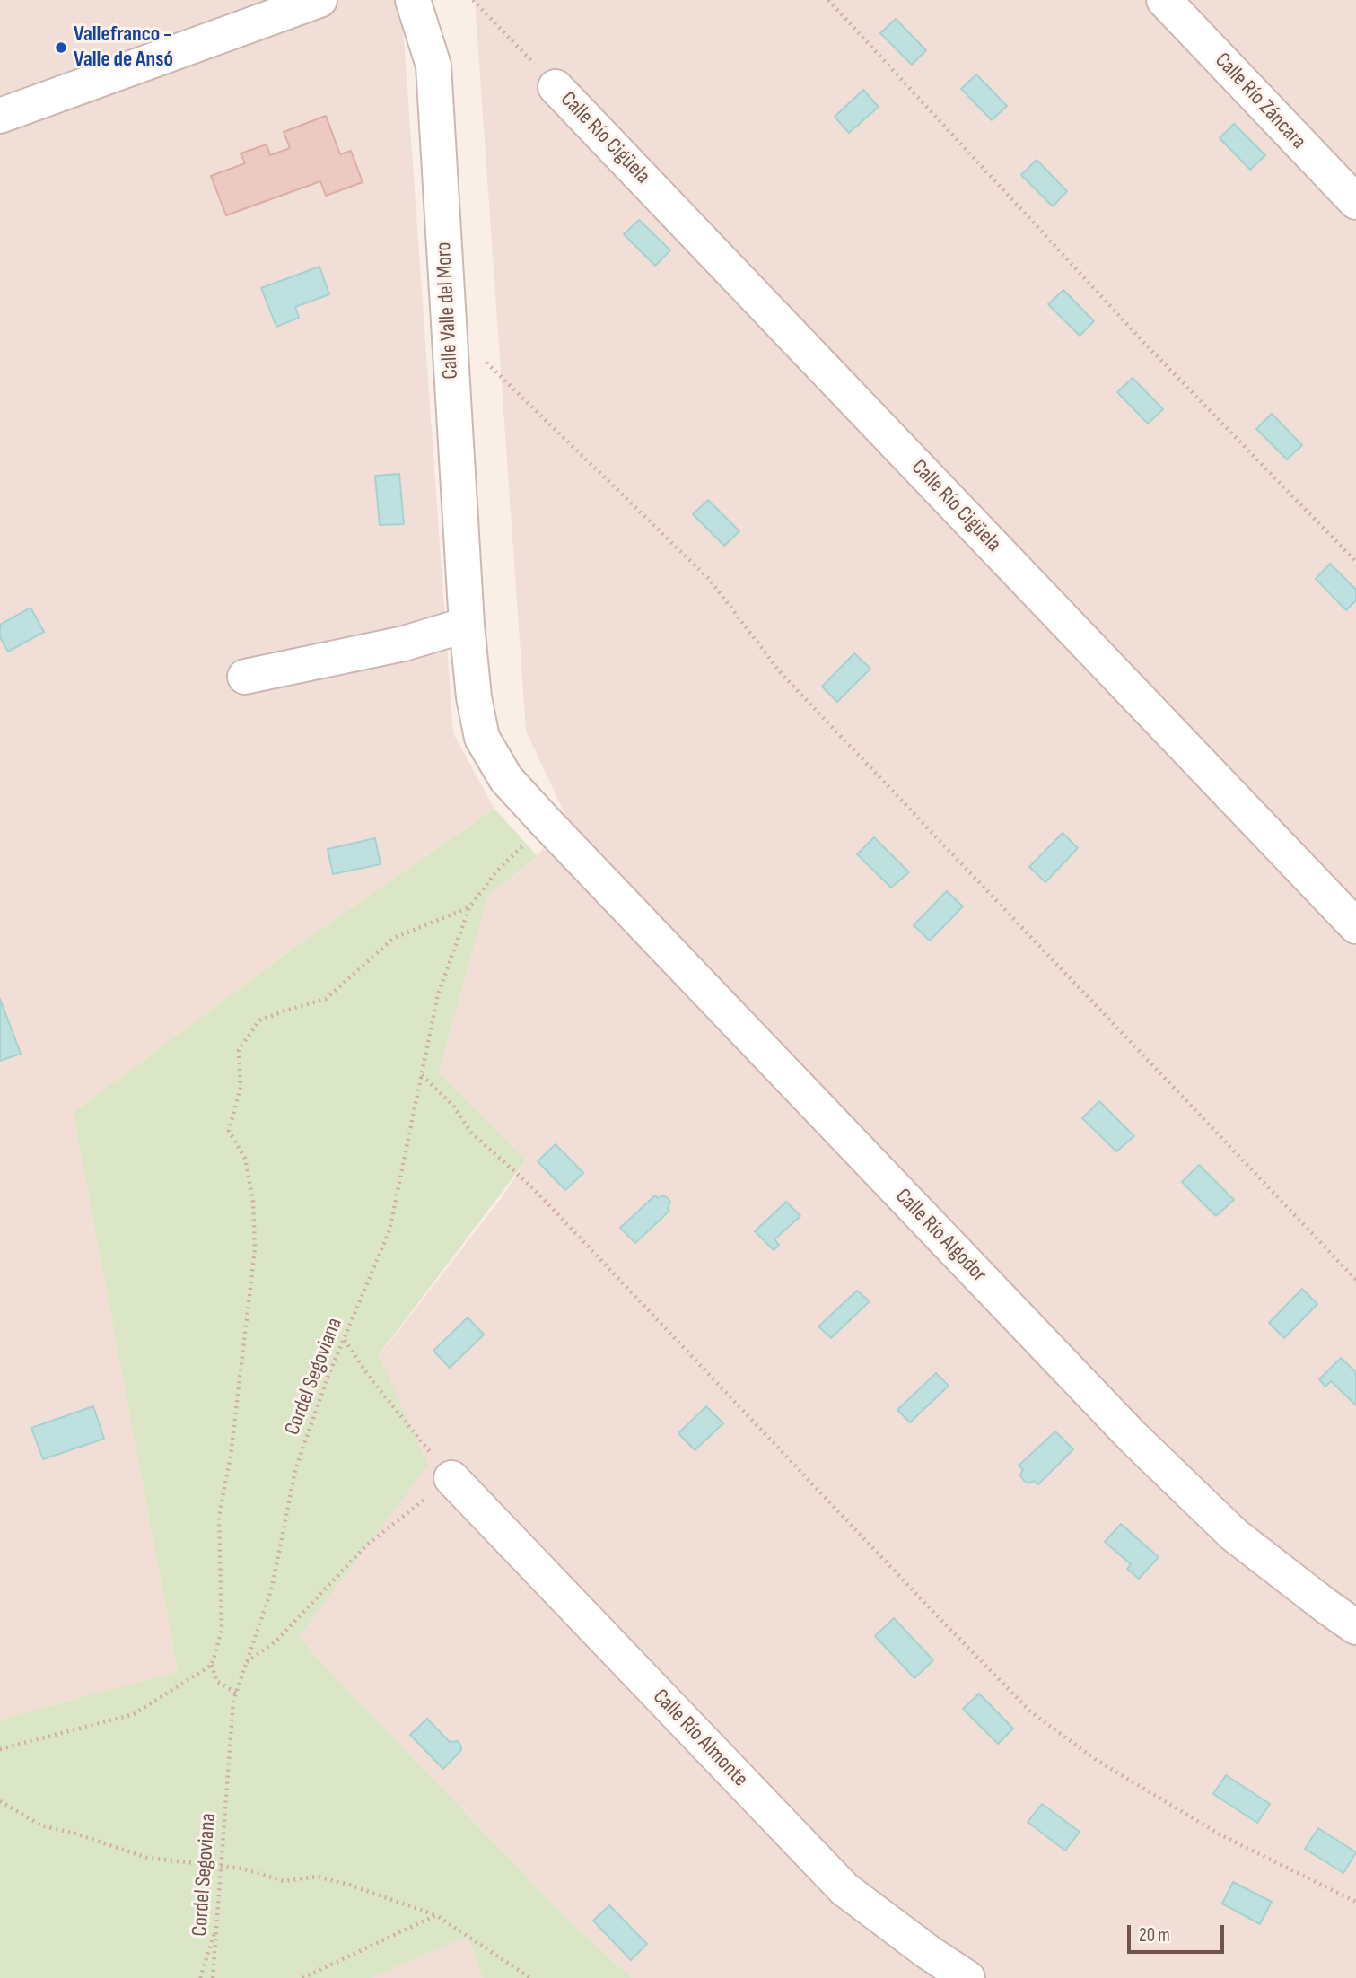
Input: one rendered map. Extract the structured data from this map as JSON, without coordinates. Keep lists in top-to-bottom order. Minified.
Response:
{"streets":{"street":["Calle Río Záncara","Calle Río Cigüela","Calle Valle del Moro","Calle Río Algodor","Calle Río Almonte"],"path":["Cordel Segoviana"]},"crossings":[["Calle Valle del Moro","Calle Río Algodor"],["Calle Valle del Moro","Cordel Segoviana"],["Calle Río Algodor","Cordel Segoviana"]],"places":["Vallefranco - Valle de Ansó"],"scale_bar":"20 m"}
